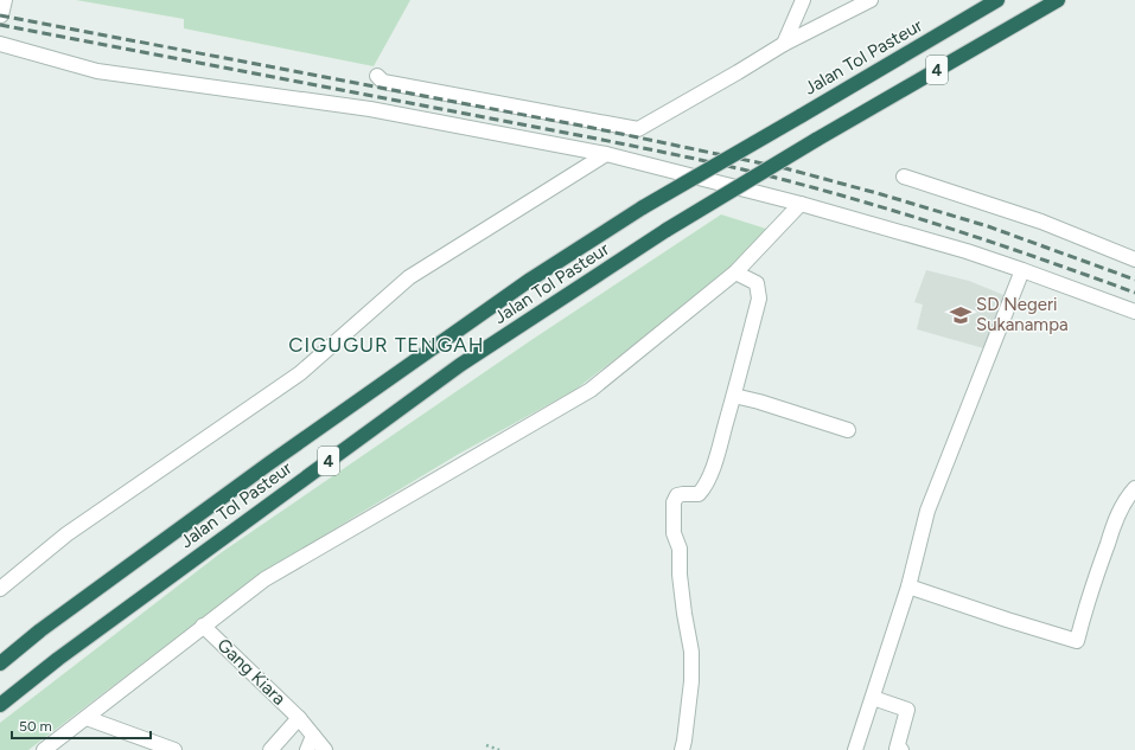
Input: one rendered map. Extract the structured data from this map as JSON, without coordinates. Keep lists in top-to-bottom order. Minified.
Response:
{"streets":{"highway":["Jalan Tol Pasteur","4"],"street":["Gang Kiara"]},"districts":["CIGUGUR TENGAH"],"places":{"school or university":["SD Negeri Sukanampa"]},"scale_bar":"50 m"}
